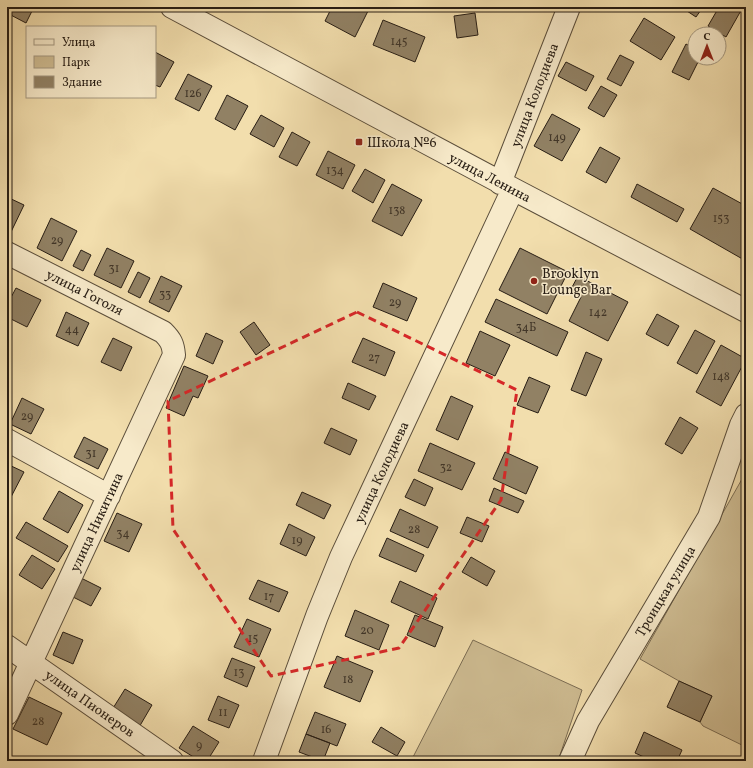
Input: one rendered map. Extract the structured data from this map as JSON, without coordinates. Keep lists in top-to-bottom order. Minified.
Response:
{"streets":{"street":["улица Колодиева","улица Ленина","улица Гоголя","улица Никитина","Троицкая улица","улица Пионеров"]},"crossings":[["улица Колодиева","улица Ленина"],["улица Гоголя","улица Никитина"],["улица Никитина","улица Пионеров"]],"places":{"transit":["Школа №6"],"other":["Brooklyn Lounge Bar"]},"house_numbers":["145","126","149","134","138","153","29","31","33","29","142","34Б","44","27","148","29","31","32","28","34","19","17","20","15","13","18","11","28","16","9"],"legend":["Улица","Парк","Здание"],"north":"top"}
